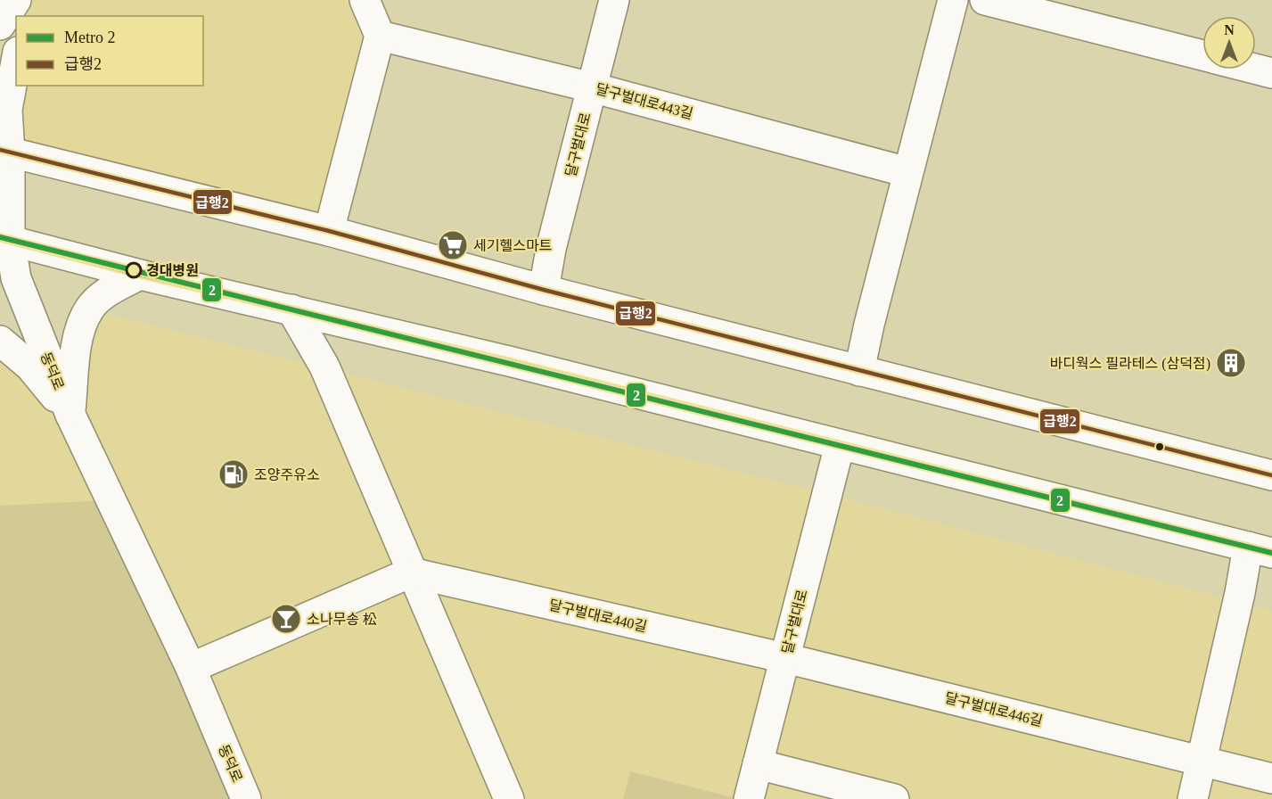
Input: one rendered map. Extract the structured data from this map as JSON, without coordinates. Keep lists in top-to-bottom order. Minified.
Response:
{"streets":{"street":["달구벌대로443길","달구벌대로","동덕로","달구벌대로440길","달구벌대로446길"]},"crossings":[["달구벌대로443길","달구벌대로"],["달구벌대로","달구벌대로440길"],["달구벌대로","달구벌대로446길"],["달구벌대로440길","달구벌대로446길"]],"places":{"supermarket":["세기헬스마트"],"other":["경대병원"],"building":["바디웍스 필라테스 (삼덕점)"],"fuel station":["조양주유소"],"bar":["소나무송 松"]},"lines":["transit line 급행2","metro line 2"],"legend":["Metro 2","급행2"],"north":"top"}
